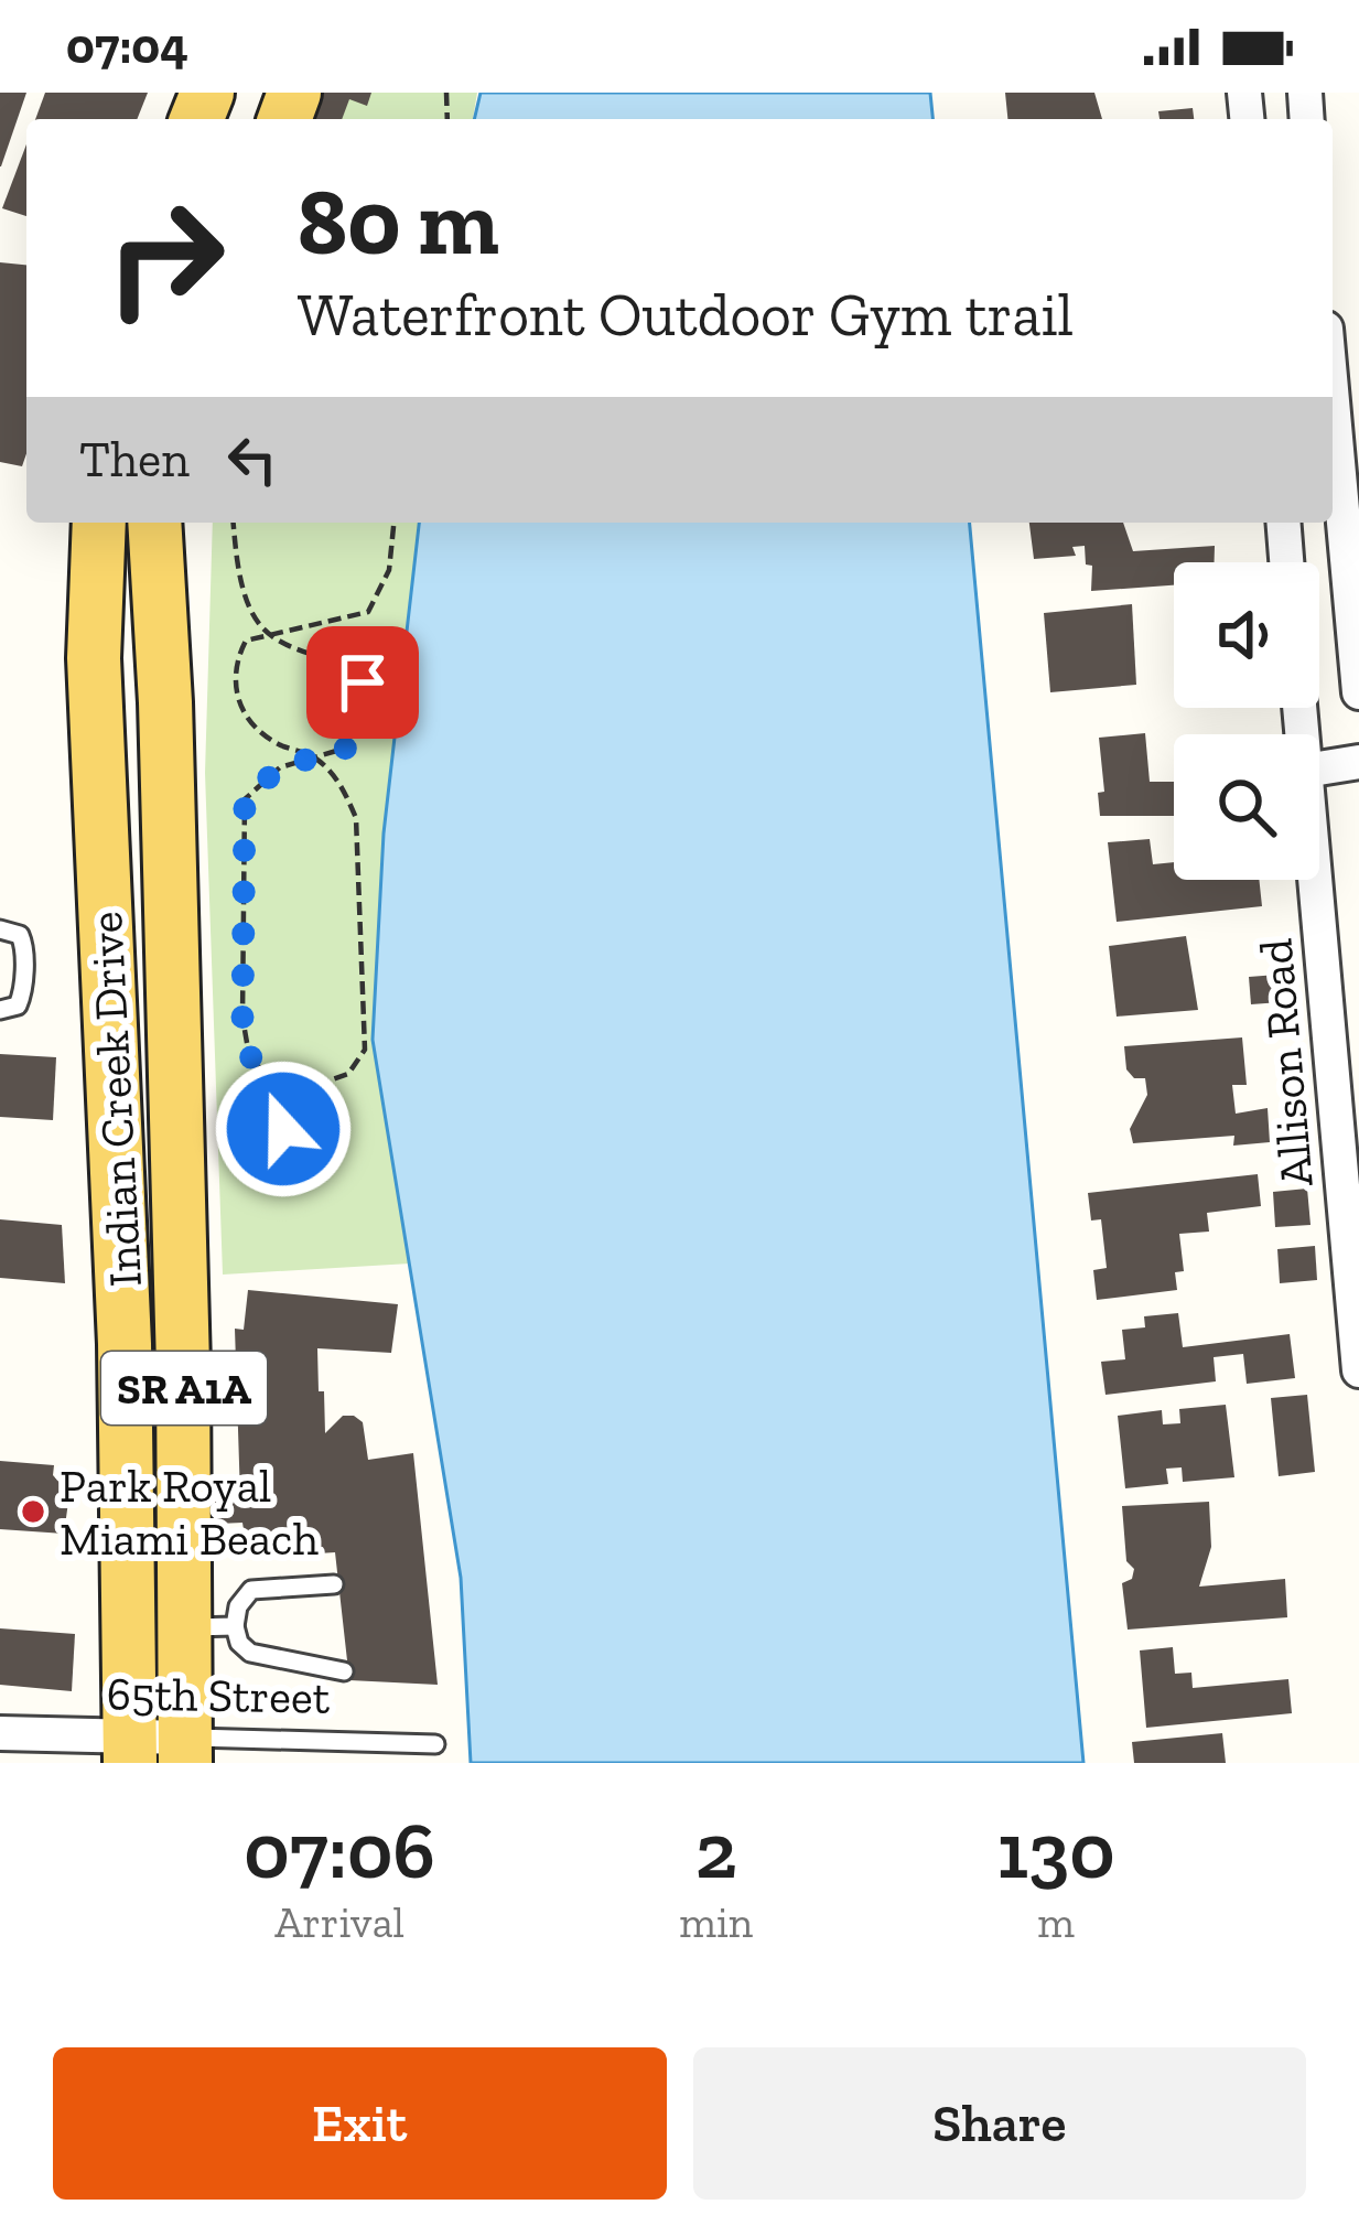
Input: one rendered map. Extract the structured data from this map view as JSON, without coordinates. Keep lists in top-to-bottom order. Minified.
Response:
{"streets":{"main road":["Indian Creek Drive","SR A1A"],"street":["Allison Road","65th Street"]},"crossings":[["Indian Creek Drive","65th Street"]],"places":["Park Royal Miami Beach"],"page":{"status":"07:04","turn":["80 m","Waterfront Outdoor Gym trail"],"then":"Then","eta":["07:06","Arrival","2","min","130","m"],"buttons":["Exit","Share"]}}
